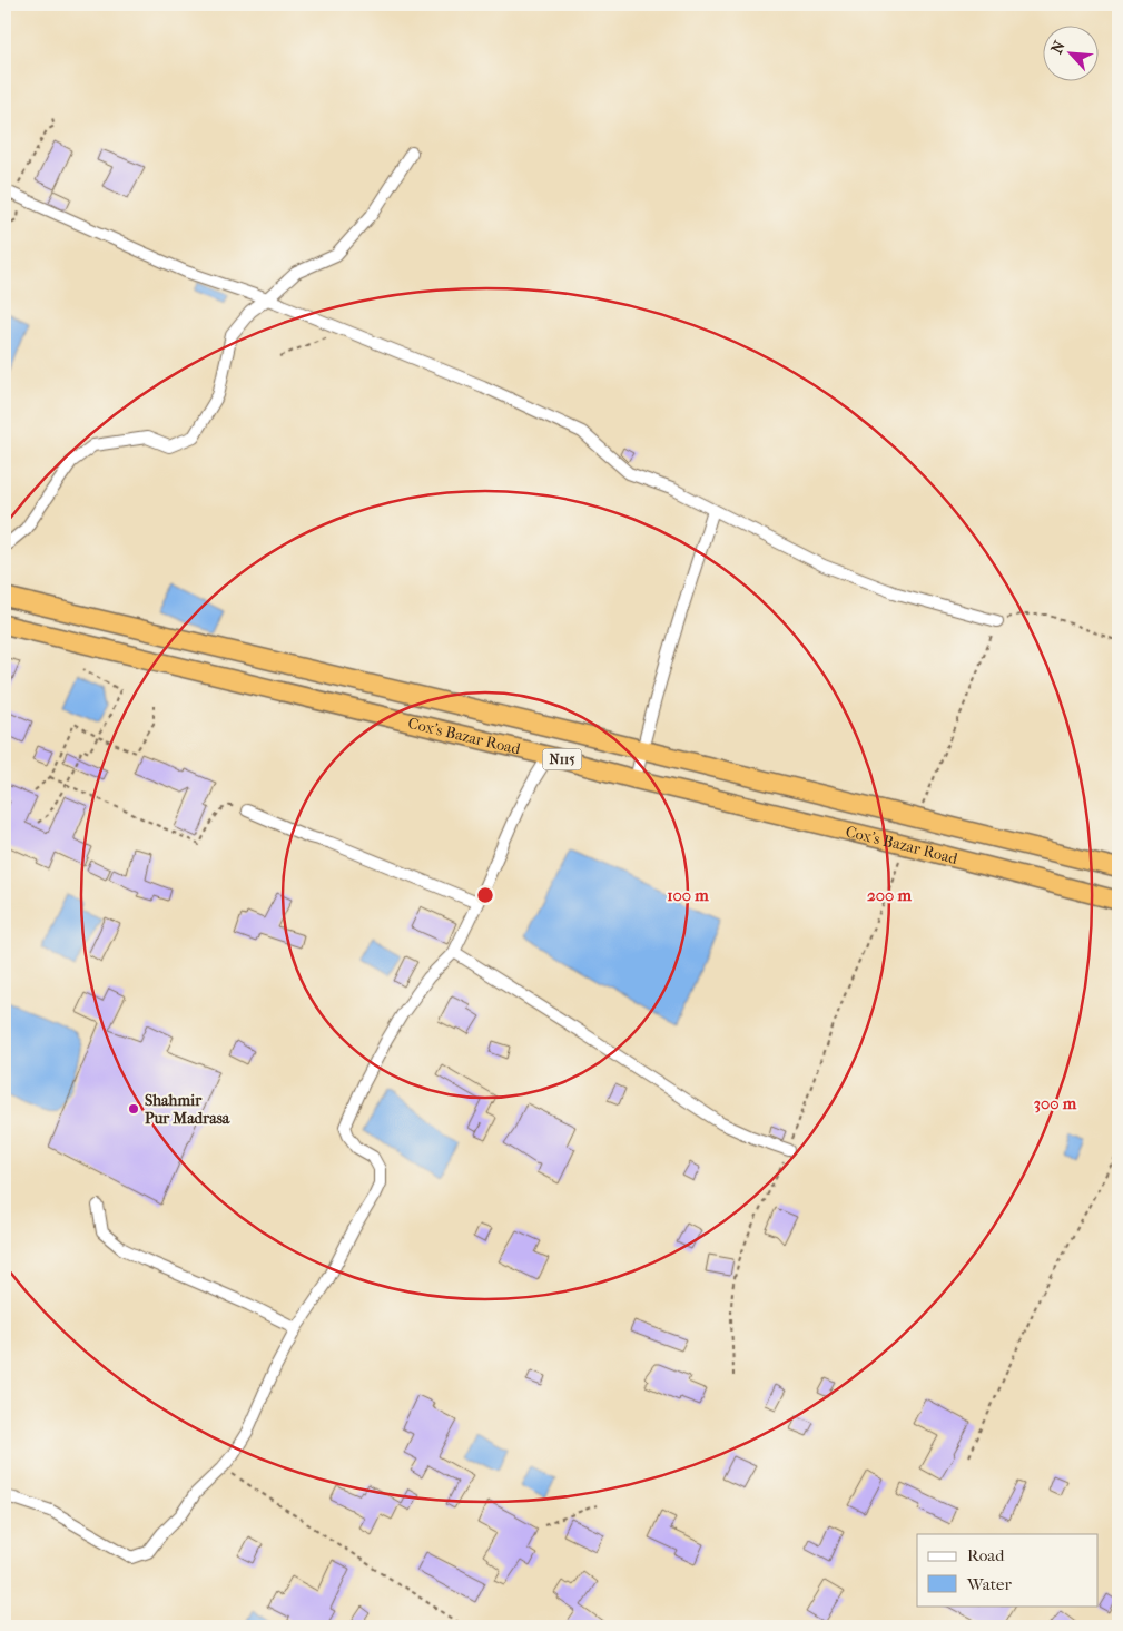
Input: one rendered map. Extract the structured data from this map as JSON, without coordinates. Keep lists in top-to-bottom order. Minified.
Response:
{"streets":{"highway":["Cox's Bazar Road","N115"]},"places":["Shahmir Pur Madrasa"],"legend":["Road","Water"],"north":"top left","rings":["100 m","200 m","300 m"]}
